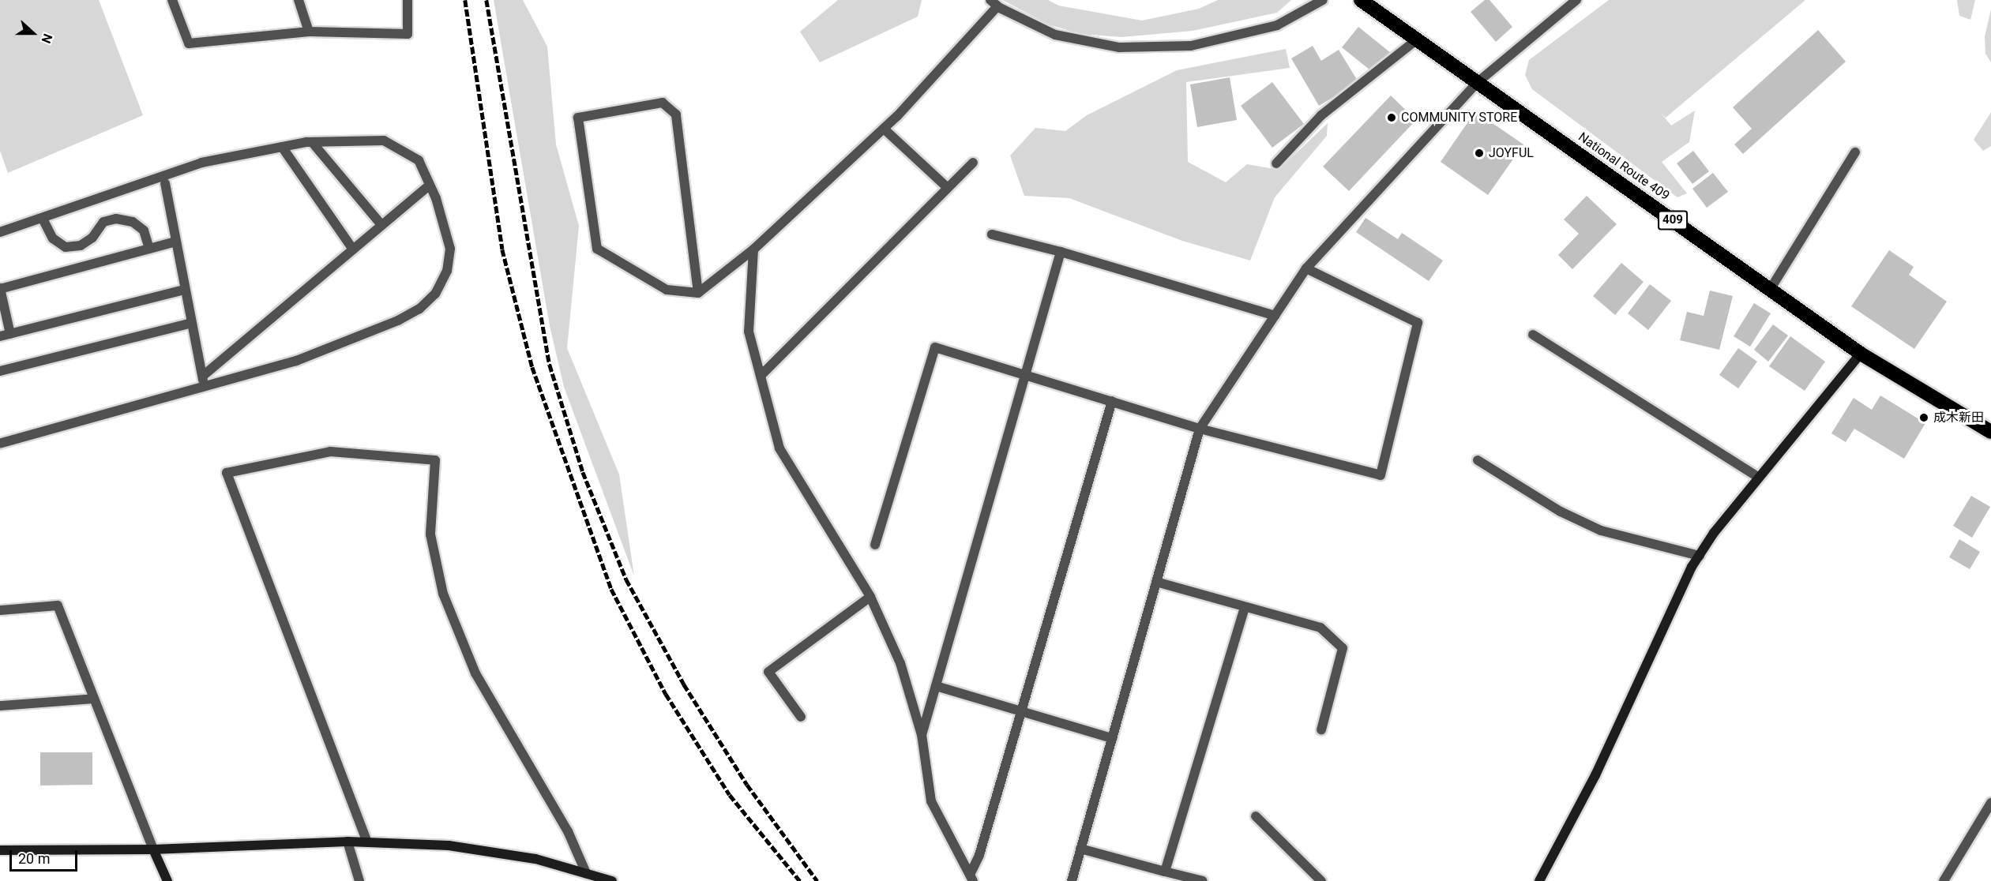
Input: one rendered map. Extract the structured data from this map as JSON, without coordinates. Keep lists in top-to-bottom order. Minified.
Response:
{"streets":{"highway":["National Route 409","409"]},"places":["COMMUNITY STORE","JOYFUL","成木新田"],"scale_bar":"20 m","north":"right"}
